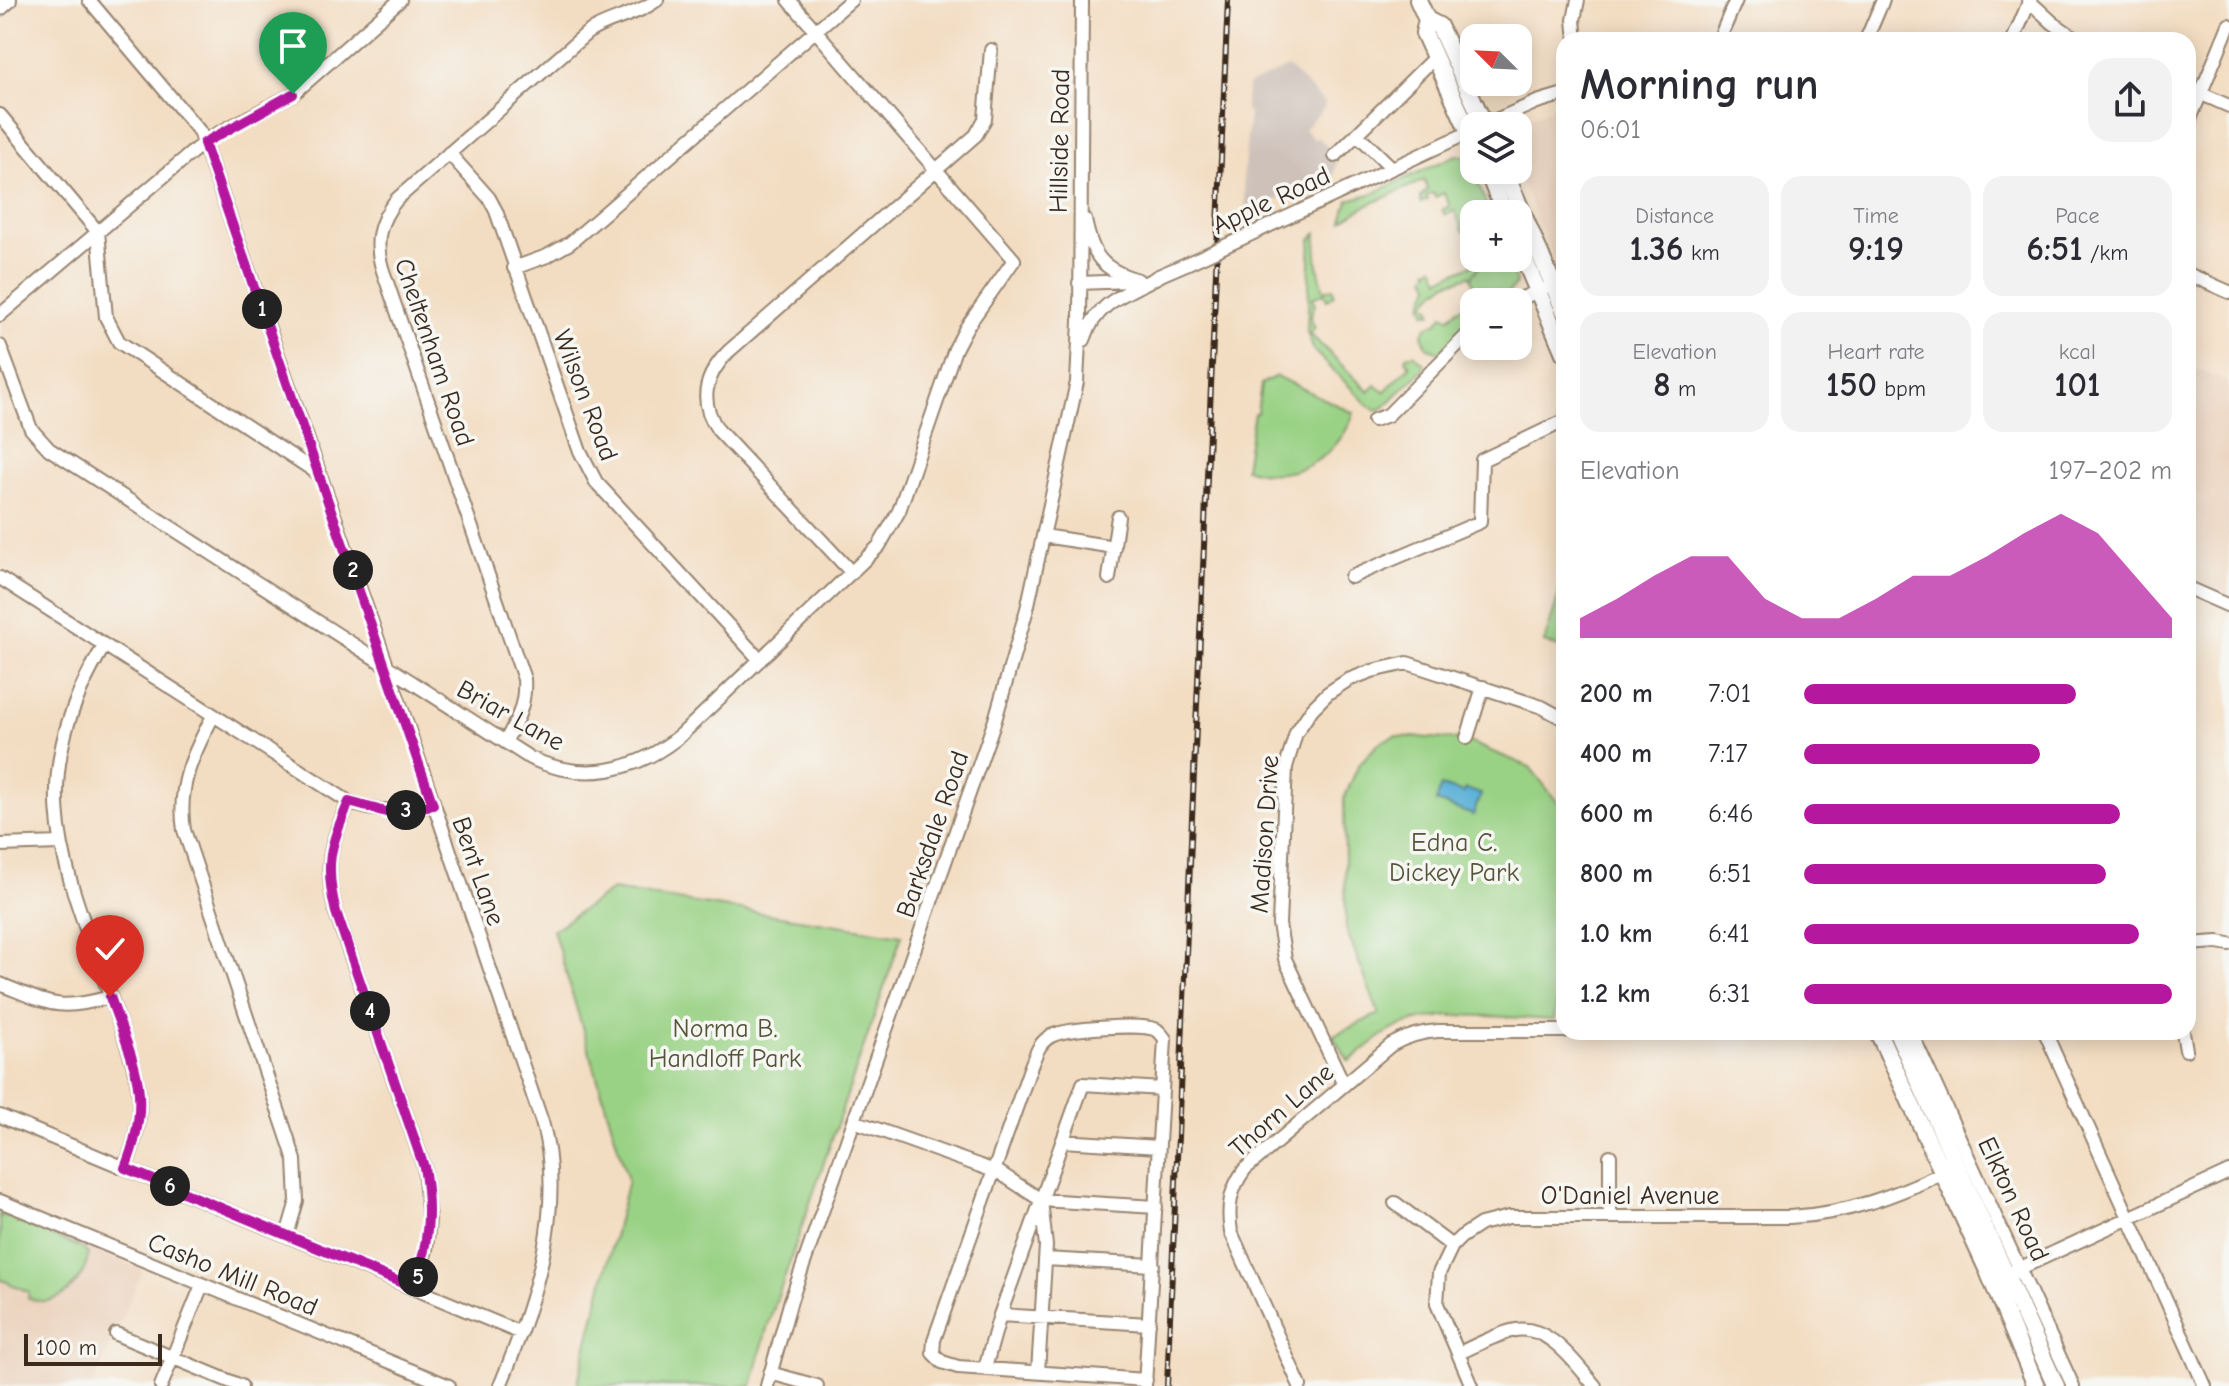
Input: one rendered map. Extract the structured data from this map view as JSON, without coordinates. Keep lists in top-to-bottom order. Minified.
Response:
{"streets":{"main road":["Elkton Road"],"street":["Hillside Road","Apple Road","Cheltenham Road","Wilson Road","Briar Lane","Barksdale Road","Madison Drive","Bent Lane","Thorn Lane","O'Daniel Avenue","Casho Mill Road"]},"crossings":[["Hillside Road","Apple Road"],["Hillside Road","Barksdale Road"],["Apple Road","Barksdale Road"],["Cheltenham Road","Wilson Road"],["Cheltenham Road","Briar Lane"],["Wilson Road","Briar Lane"],["Briar Lane","Bent Lane"],["Madison Drive","Thorn Lane"],["O'Daniel Avenue","Elkton Road"]],"parks":["Edna C. Dickey Park","Norma B. Handloff Park"],"scale_bar":"100 m","north":"top left","page":{"map_buttons":["+","−"],"heading":["Morning run","06:01"],"stats":[["Distance","1.36 km"],["Time","9:19"],["Pace","6:51 /km"],["Elevation","8 m"],["Heart rate","150 bpm"],["kcal","101"]],"pins":["1","2","3","4","6","5"],"chart":["Elevation","197–202 m"],"list":[{"name":"200 m","note":"7:01"},{"name":"400 m","note":"7:17"},{"name":"600 m","note":"6:46"},{"name":"800 m","note":"6:51"},{"name":"1.0 km","note":"6:41"},{"name":"1.2 km","note":"6:31"}],"scale":"100 m"}}
